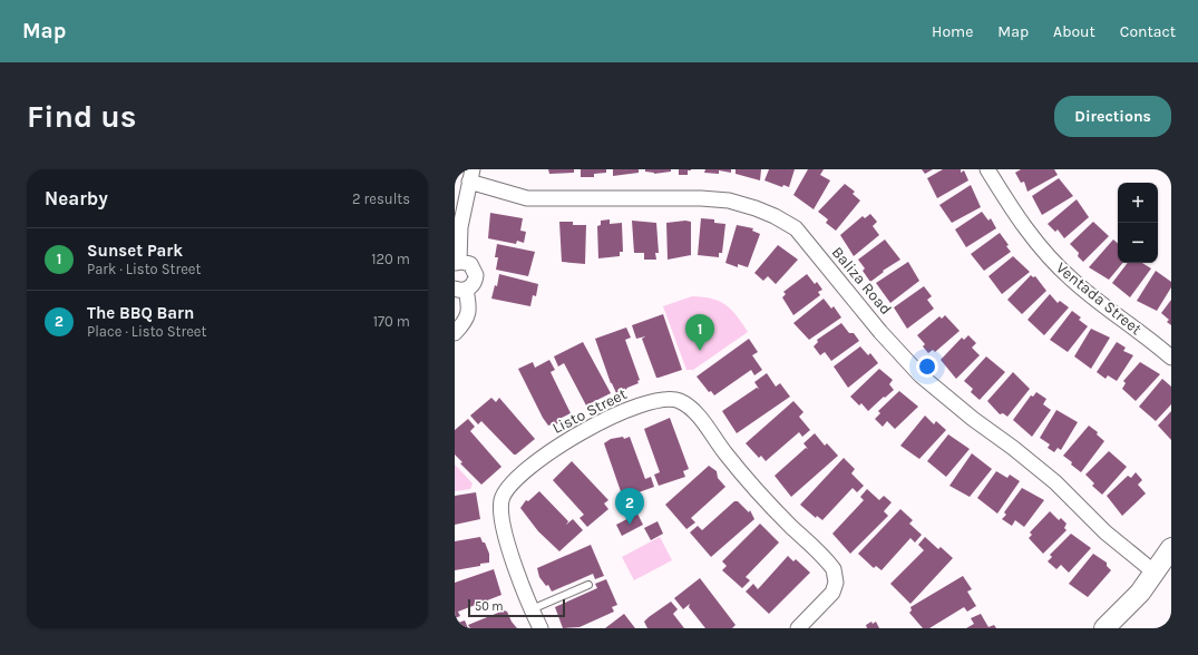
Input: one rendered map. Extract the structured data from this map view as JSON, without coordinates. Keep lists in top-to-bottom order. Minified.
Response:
{"streets":{"street":["Baliza Road","Ventada Street","Listo Street"]},"scale_bar":"50 m","page":{"header":"Map","nav":["Home","Map","About","Contact"],"buttons":"Directions","title":"Find us","heading":["Nearby","2 results"],"map_buttons":["+","−"],"list":[{"mark":"1","name":"Sunset Park","note":"Park · Listo Street","value":"120 m"},{"mark":"2","name":"The BBQ Barn","note":"Place · Listo Street","value":"170 m"}],"pins":["1","2"],"scale":"50 m"}}
